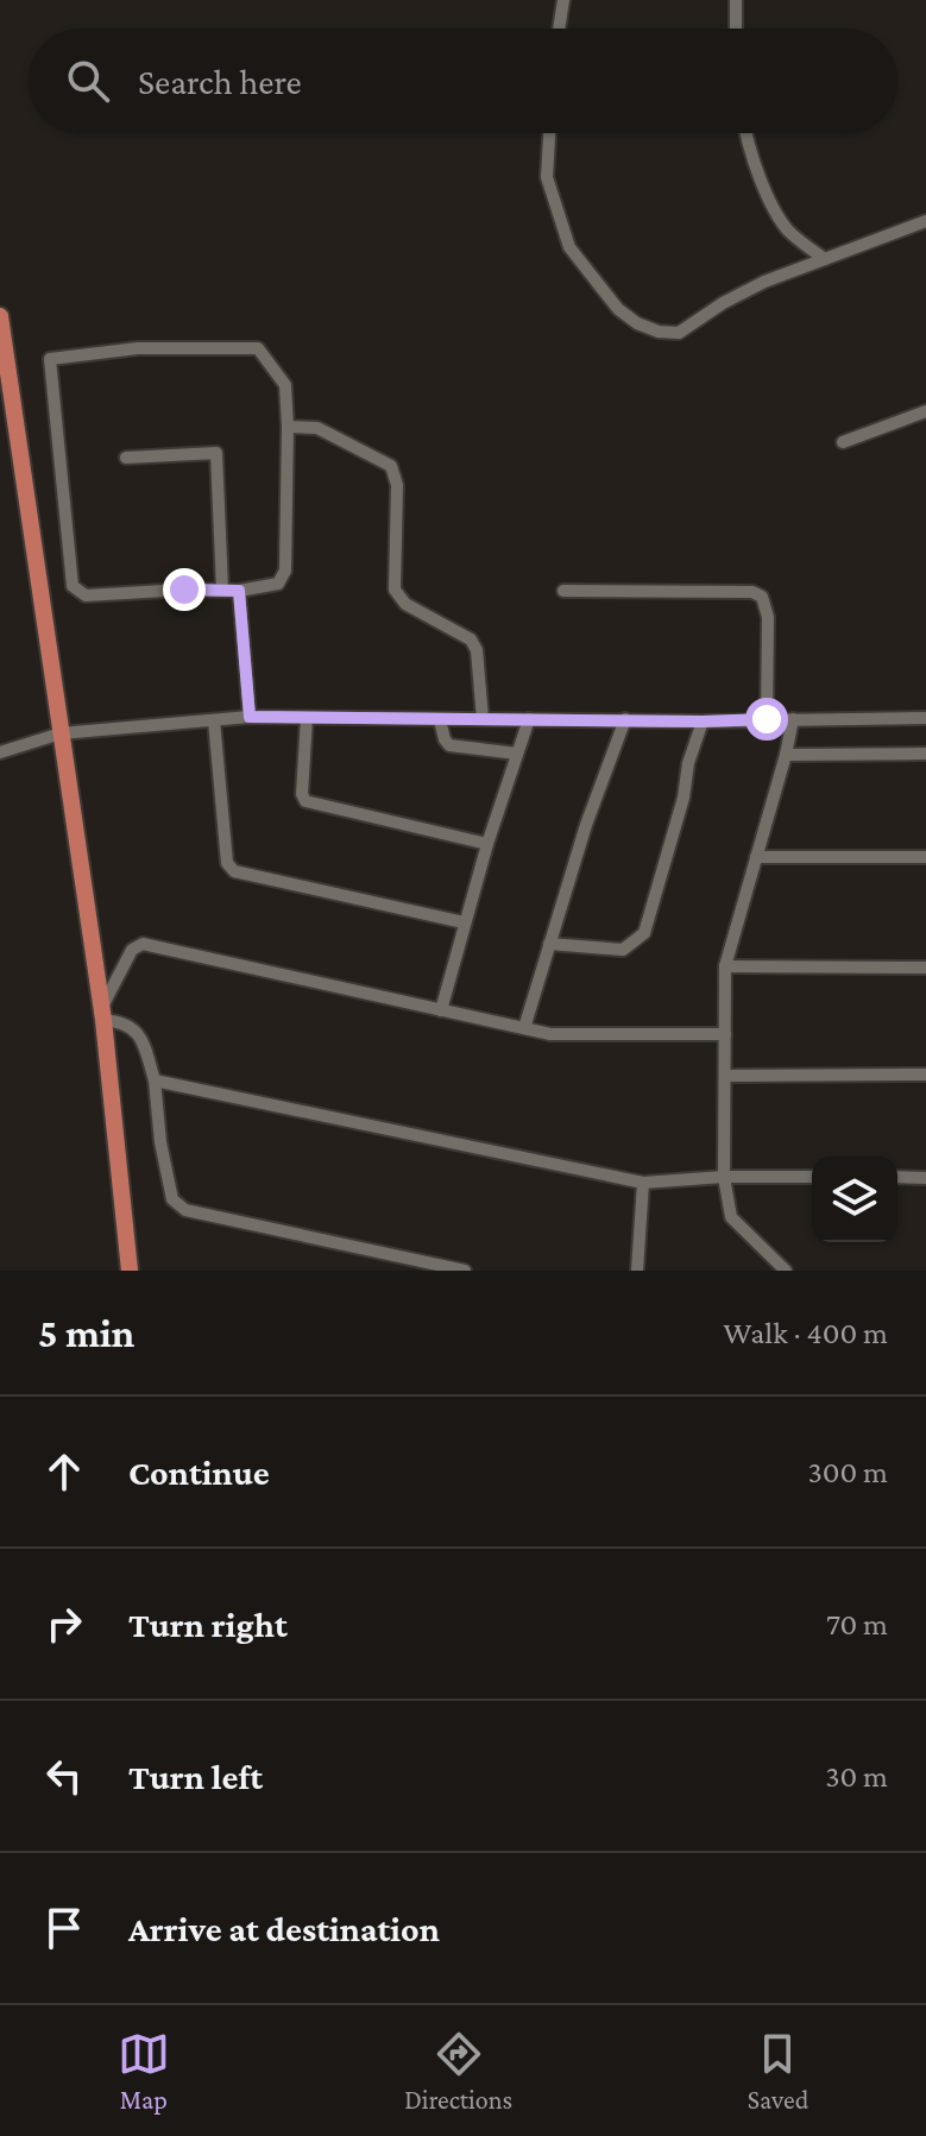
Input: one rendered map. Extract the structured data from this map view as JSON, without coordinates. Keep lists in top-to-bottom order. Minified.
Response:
{"page":{"search":"Search here","heading":["5 min","Walk · 400 m"],"list":[["Continue","300 m"],["Turn right","70 m"],["Turn left","30 m"],"Arrive at destination"],"nav":["Map","Directions","Saved"]}}
